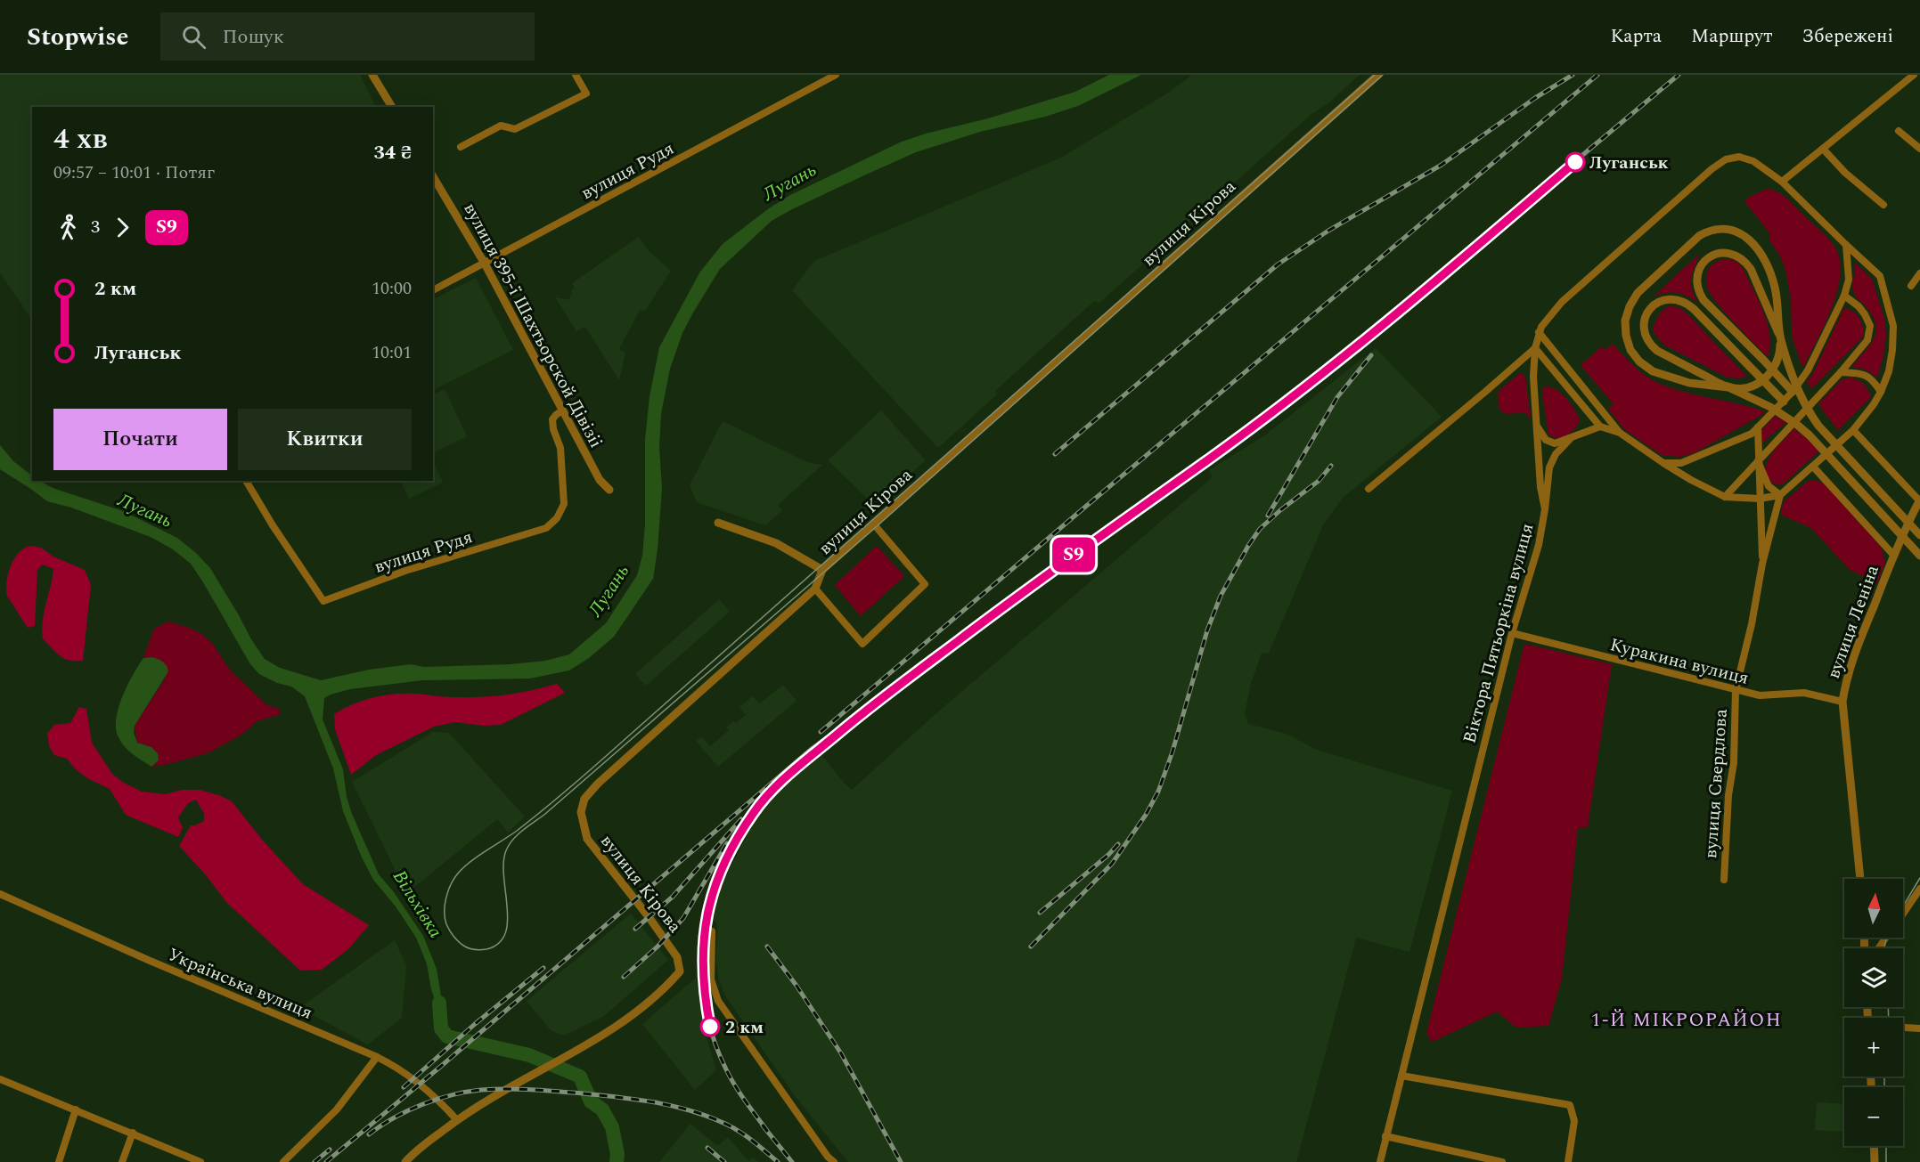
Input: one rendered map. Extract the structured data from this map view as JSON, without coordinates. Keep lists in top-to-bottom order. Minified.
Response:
{"streets":{"street":["вулиця Рудя","вулиця Кірова","вулиця 395-ї Шахтьорской Дівізіі","вулиця Леніна","Віктора Пятьоркіна вулиця","Куракина вулиця","вулиця Свердлова","Українська вулиця"]},"crossings":[["вулиця Рудя","вулиця 395-ї Шахтьорской Дівізіі"],["вулиця Кірова","Українська вулиця"],["вулиця Леніна","Куракина вулиця"],["Віктора Пятьоркіна вулиця","Куракина вулиця"],["Куракина вулиця","вулиця Свердлова"]],"districts":["1-Й МІКРОРАЙОН"],"water":["Лугань","Вільхівка"],"places":["Луганськ","2 км"],"north":"top","page":{"header":"Stopwise","search":"Пошук","nav":["Карта","Маршрут","Збережені"],"on_map":"S9","heading":["4 хв","09:57 – 10:01 · Потяг","34 ₴"],"legs":["3","S9"],"list":[{"name":"2 км","value":"10:00"},{"name":"Луганськ","value":"10:01"}],"buttons":["Почати","Квитки"],"map_buttons":["+","−"]}}
